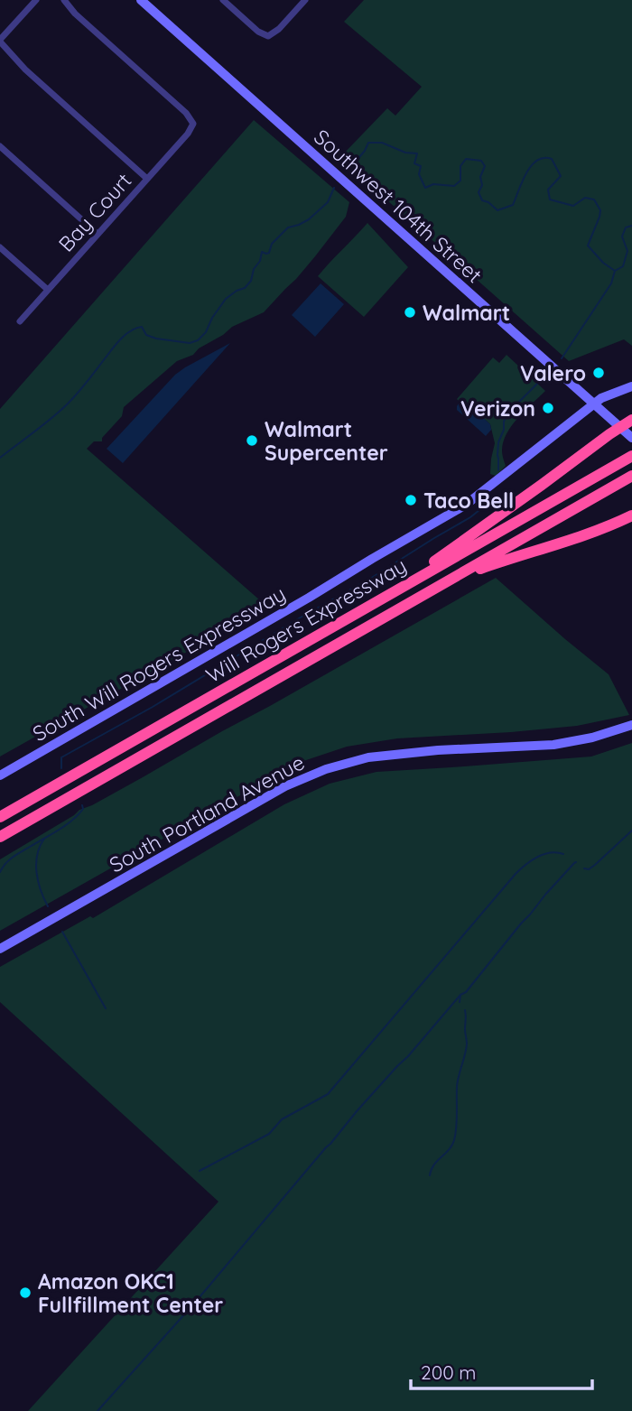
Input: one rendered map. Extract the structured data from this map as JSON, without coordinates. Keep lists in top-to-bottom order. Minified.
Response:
{"streets":{"highway":["Will Rogers Expressway"],"main road":["Southwest 104th Street","South Will Rogers Expressway","South Portland Avenue"],"street":["Bay Court"]},"crossings":[["Southwest 104th Street","South Will Rogers Expressway"]],"places":["Walmart","Valero","Verizon","Walmart Supercenter","Taco Bell","Amazon OKC1 Fullfillment Center"],"scale_bar":"200 m"}
